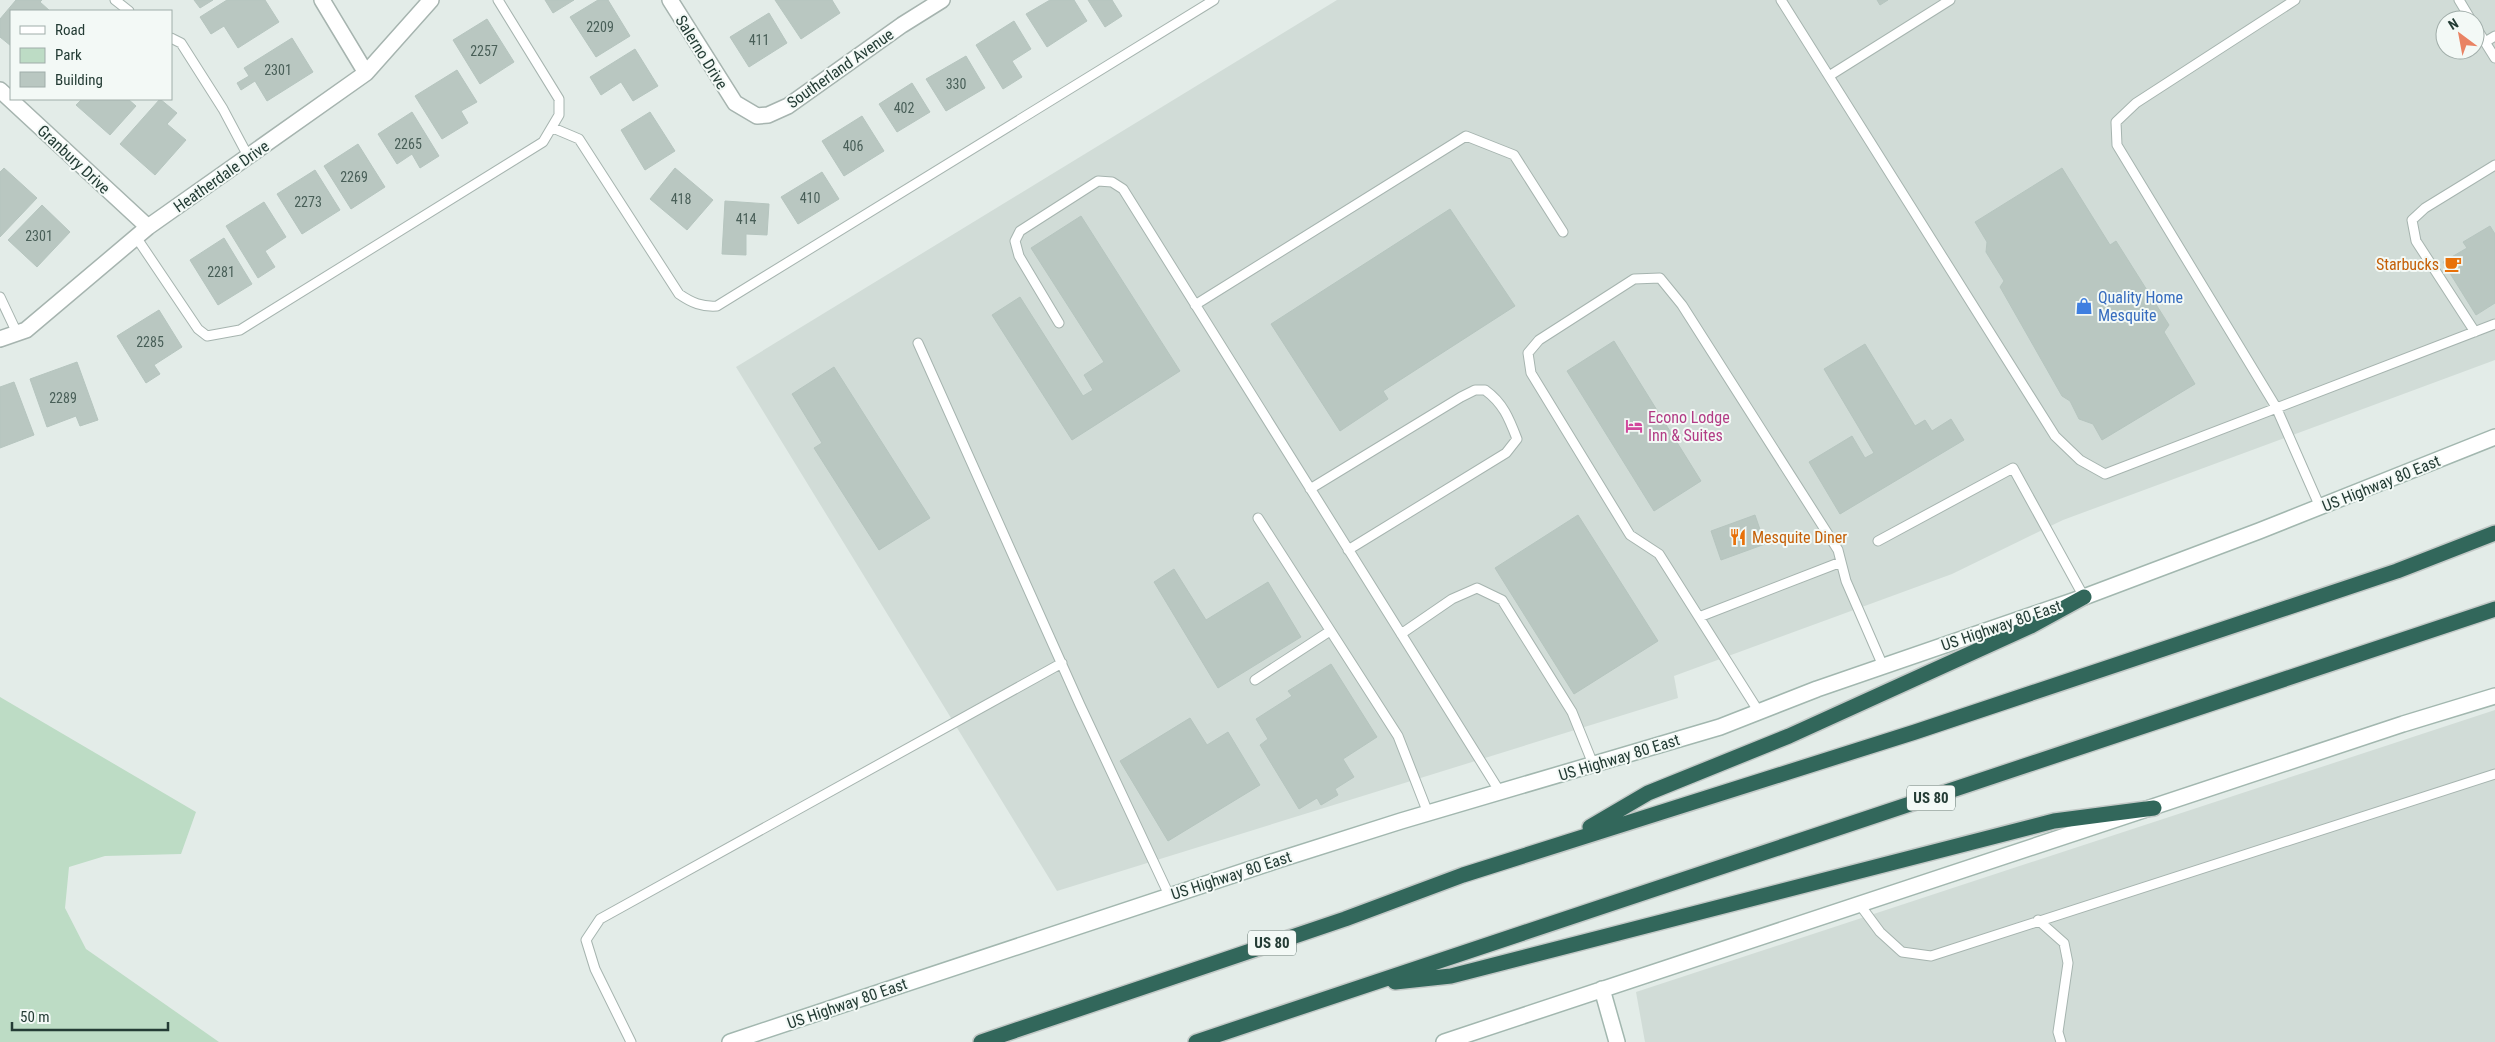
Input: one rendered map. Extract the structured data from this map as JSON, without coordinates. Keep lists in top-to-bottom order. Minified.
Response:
{"streets":{"highway":["US 80"],"main road":["Salerno Drive","Southerland Avenue","Granbury Drive","Heatherdale Drive","US Highway 80 East"]},"crossings":[["Salerno Drive","Southerland Avenue"],["Granbury Drive","Heatherdale Drive"]],"places":{"cafe":["Starbucks"],"shop":["Quality Home Mesquite"],"hotel":["Econo Lodge Inn & Suites"],"restaurant":["Mesquite Diner"]},"house_numbers":["2209","411","2257","2301","330","402","2265","406","2269","410","418","2273","414","2301","2281","2285","2289"],"legend":["Road","Park","Building"],"scale_bar":"50 m","north":"top left"}
